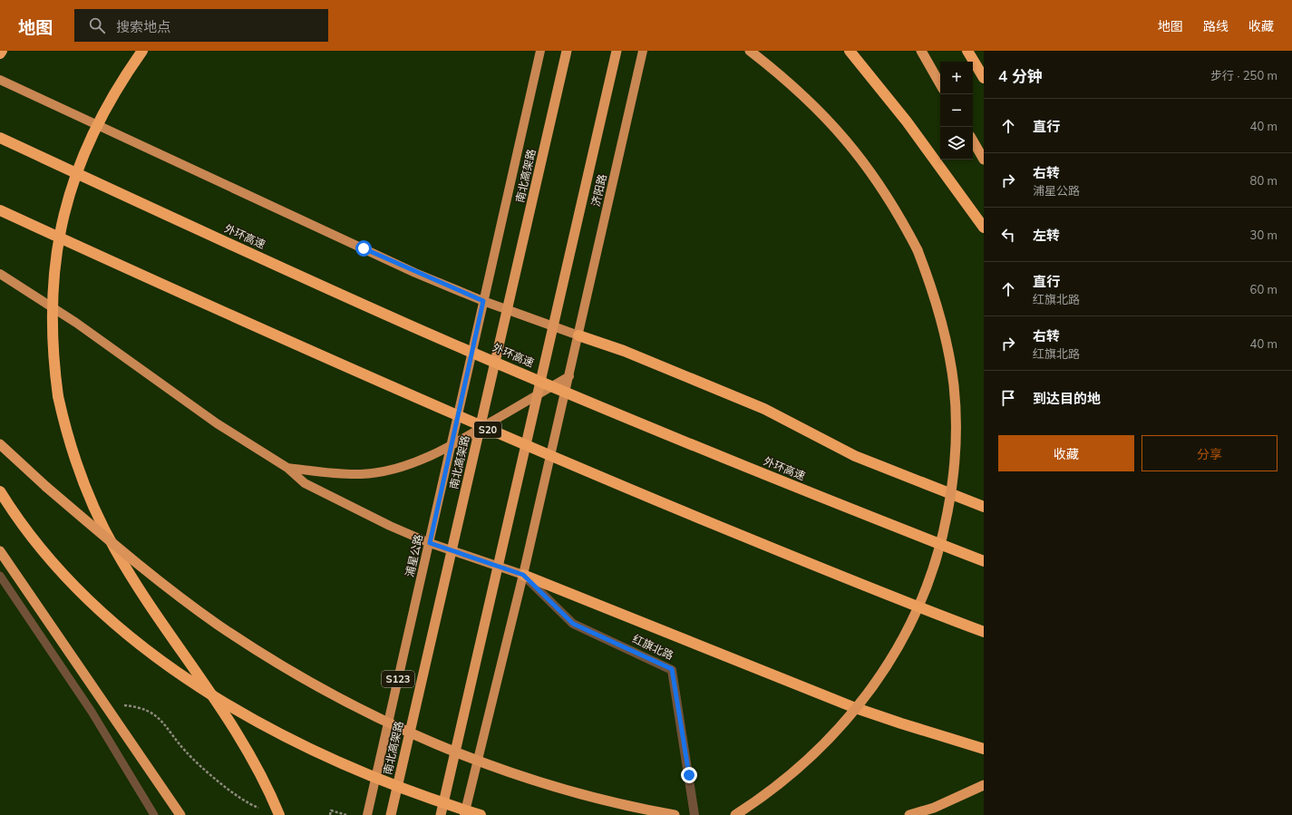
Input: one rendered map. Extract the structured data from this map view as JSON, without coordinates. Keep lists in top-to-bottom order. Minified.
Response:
{"streets":{"highway":["南北高架路","外环高速","S20"],"main road":["济阳路","浦星公路","S123"],"street":["红旗北路"]},"page":{"header":"地图","search":"搜索地点","nav":["地图","路线","收藏"],"heading":["4 分钟","步行 · 250 m"],"map_buttons":["+","−"],"list":[["直行","40 m"],["右转","浦星公路","80 m"],["左转","30 m"],["直行","红旗北路","60 m"],["右转","红旗北路","40 m"],"到达目的地"],"buttons":["收藏","分享"]}}
